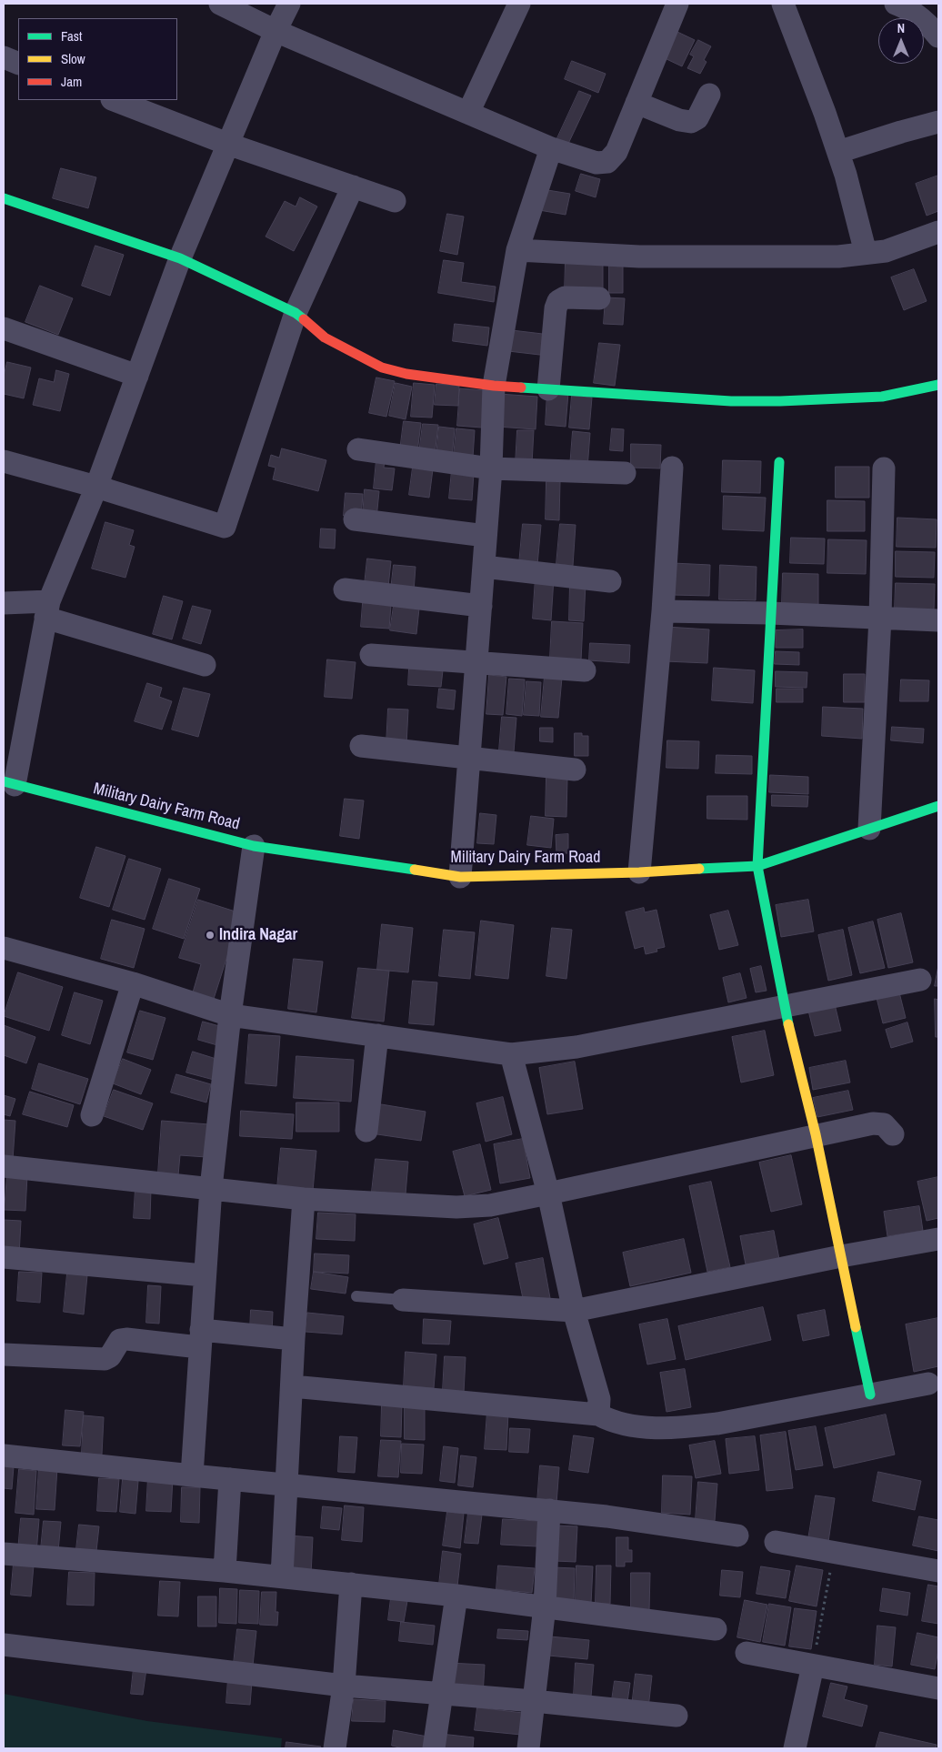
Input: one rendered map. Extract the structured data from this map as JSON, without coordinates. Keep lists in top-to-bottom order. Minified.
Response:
{"streets":{"street":["Military Dairy Farm Road"]},"places":["Indira Nagar"],"legend":["Fast","Slow","Jam"],"north":"top"}
